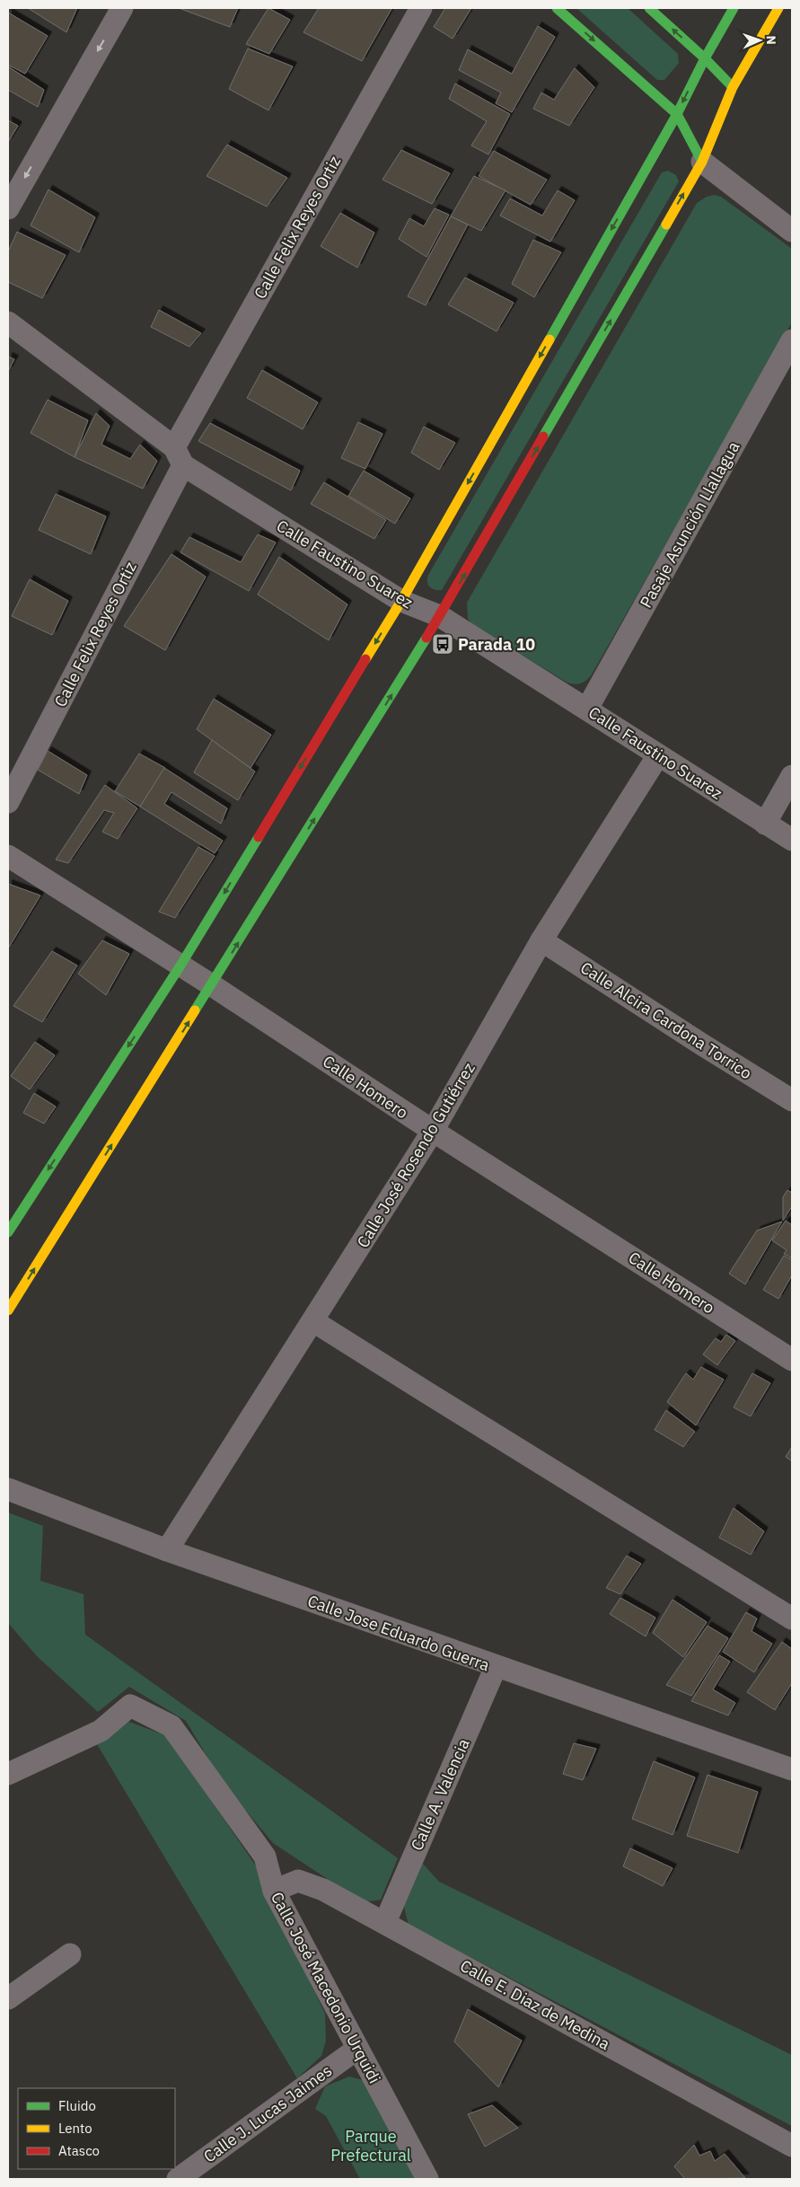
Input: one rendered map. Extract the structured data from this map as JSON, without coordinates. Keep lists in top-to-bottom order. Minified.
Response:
{"streets":{"street":["Calle Felix Reyes Ortiz","Pasaje Asunción Llallagua","Calle Faustino Suarez","Calle Alcira Cardona Torrico","Calle Homero","Calle José Rosendo Gutiérrez","Calle Jose Eduardo Guerra","Calle A. Valencia","Calle José Macedonio Urquidi","Calle E. Diaz de Medina","Calle J. Lucas Jaimes"]},"crossings":[["Calle Felix Reyes Ortiz","Calle Faustino Suarez"],["Pasaje Asunción Llallagua","Calle Faustino Suarez"],["Calle Faustino Suarez","Calle José Rosendo Gutiérrez"],["Calle Alcira Cardona Torrico","Calle José Rosendo Gutiérrez"],["Calle Homero","Calle José Rosendo Gutiérrez"],["Calle José Rosendo Gutiérrez","Calle Jose Eduardo Guerra"],["Calle Jose Eduardo Guerra","Calle A. Valencia"],["Calle A. Valencia","Calle E. Diaz de Medina"],["Calle José Macedonio Urquidi","Calle E. Diaz de Medina"],["Calle José Macedonio Urquidi","Calle J. Lucas Jaimes"]],"parks":["Parque Prefectural"],"places":{"bus stop":["Parada 10"]},"legend":["Fluido","Lento","Atasco"],"north":"right"}
